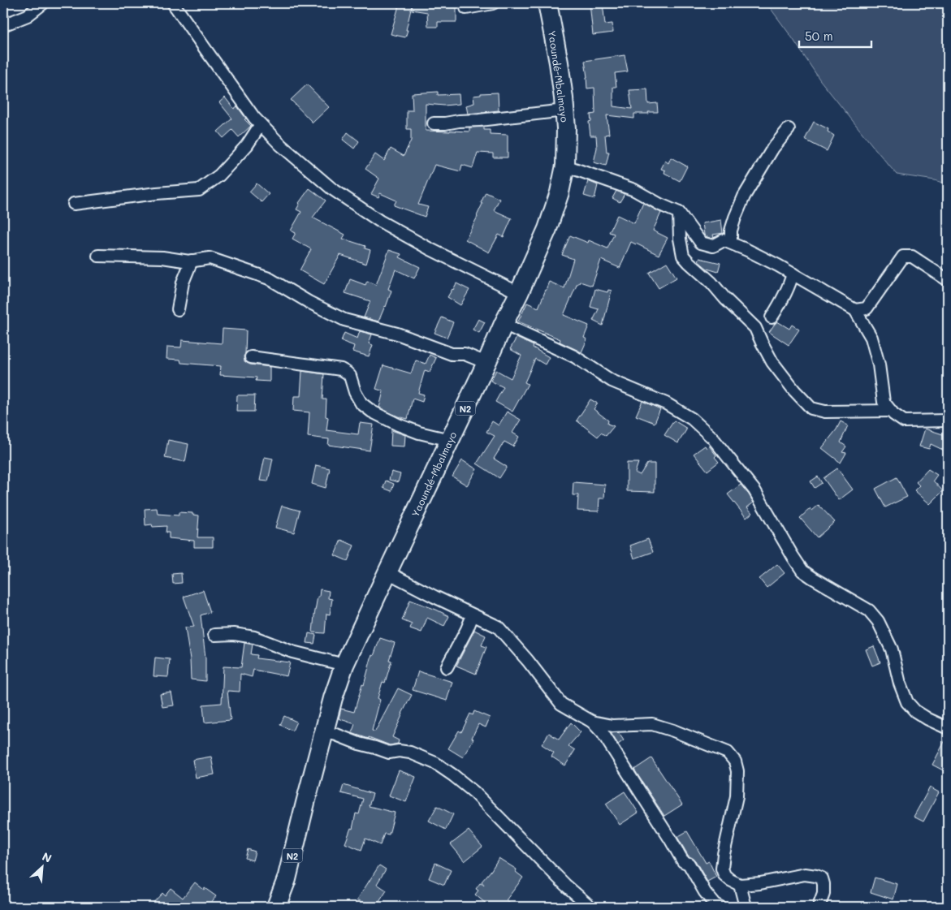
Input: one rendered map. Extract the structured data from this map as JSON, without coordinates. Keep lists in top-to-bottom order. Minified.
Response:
{"streets":{"highway":["Yaoundé-Mbalmayo","N2"]},"scale_bar":"50 m","north":"top right"}
